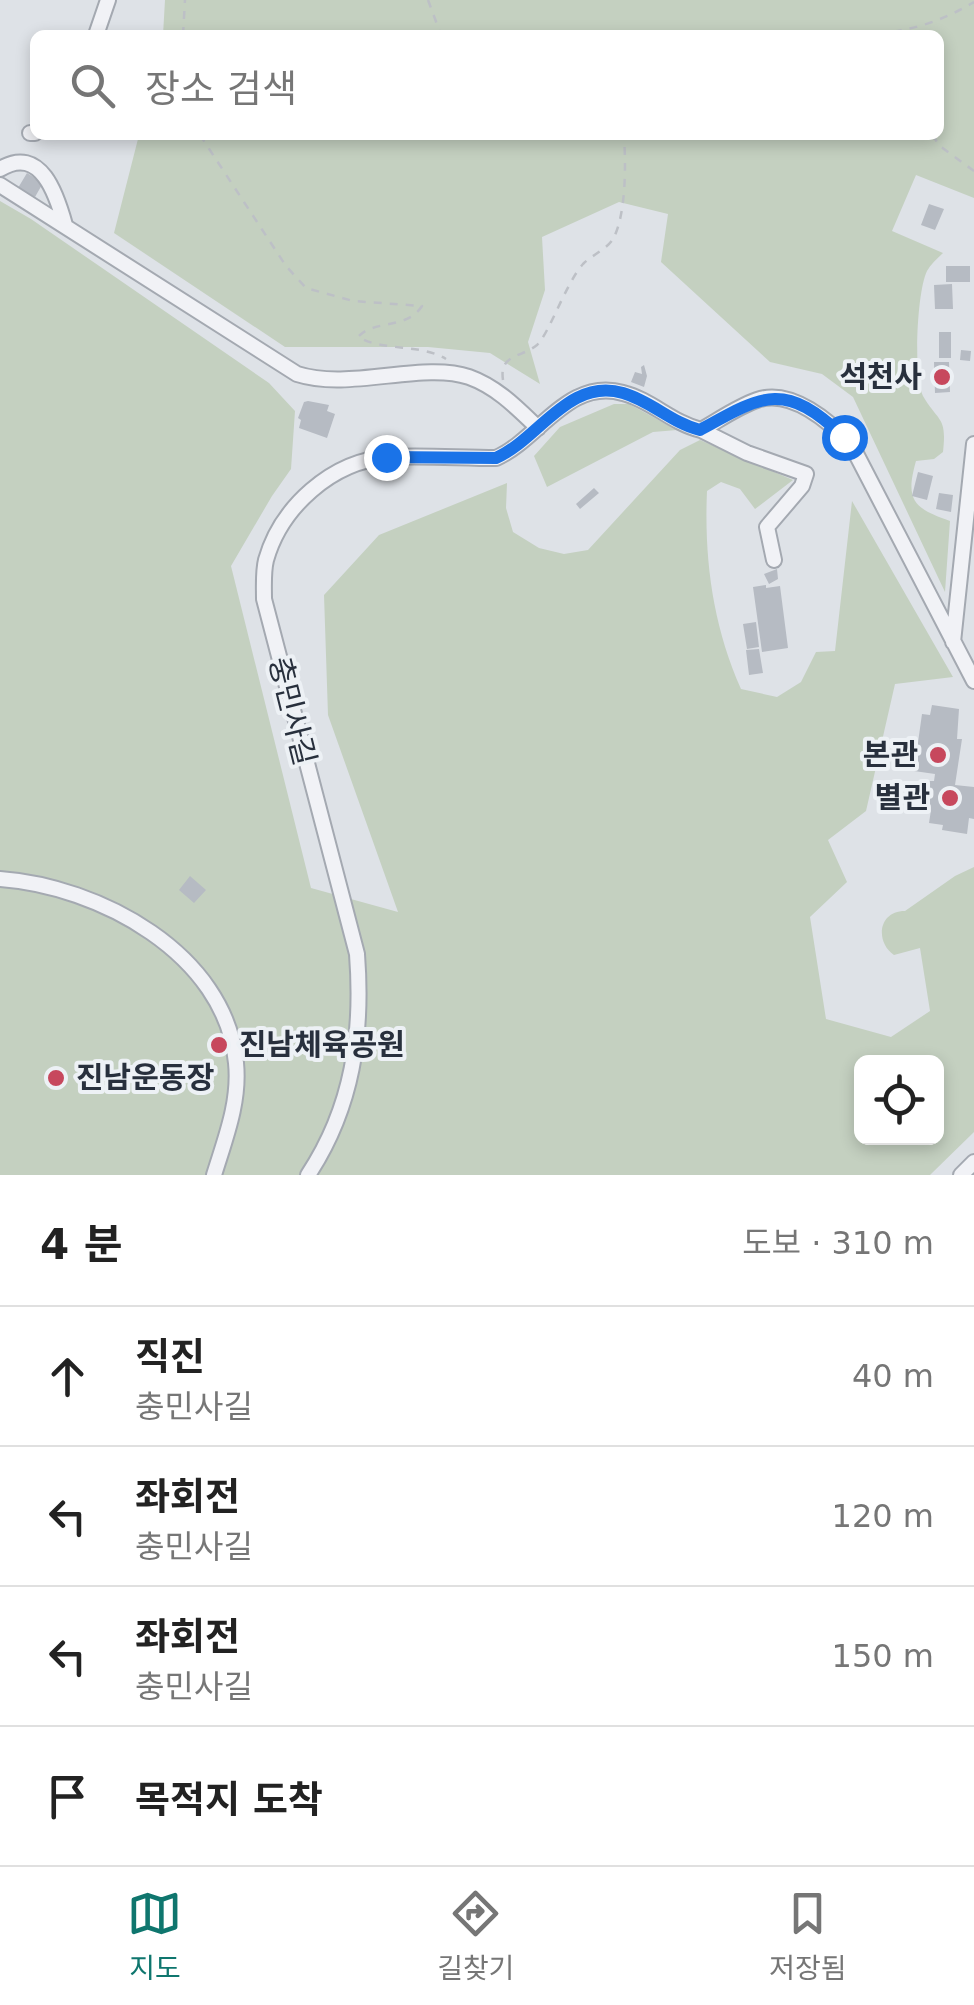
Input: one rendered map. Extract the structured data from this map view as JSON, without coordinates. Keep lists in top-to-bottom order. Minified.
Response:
{"streets":{"street":["충민사길"]},"places":["석천사","본관","별관","진남체육공원","진남운동장"],"page":{"search":"장소 검색","heading":["4 분","도보 · 310 m"],"list":[["직진","충민사길","40 m"],["좌회전","충민사길","120 m"],["좌회전","충민사길","150 m"],"목적지 도착"],"nav":["지도","길찾기","저장됨"]}}
